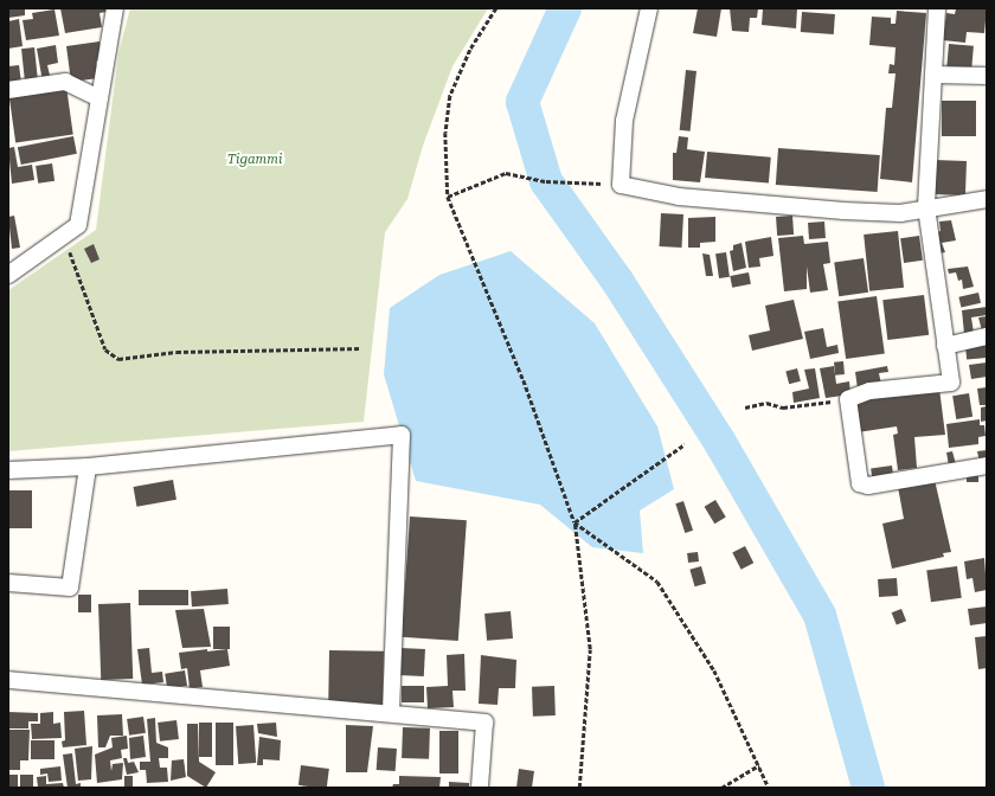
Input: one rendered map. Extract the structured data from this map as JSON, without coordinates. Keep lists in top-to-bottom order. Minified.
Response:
{"parks":["Tigammi"]}
